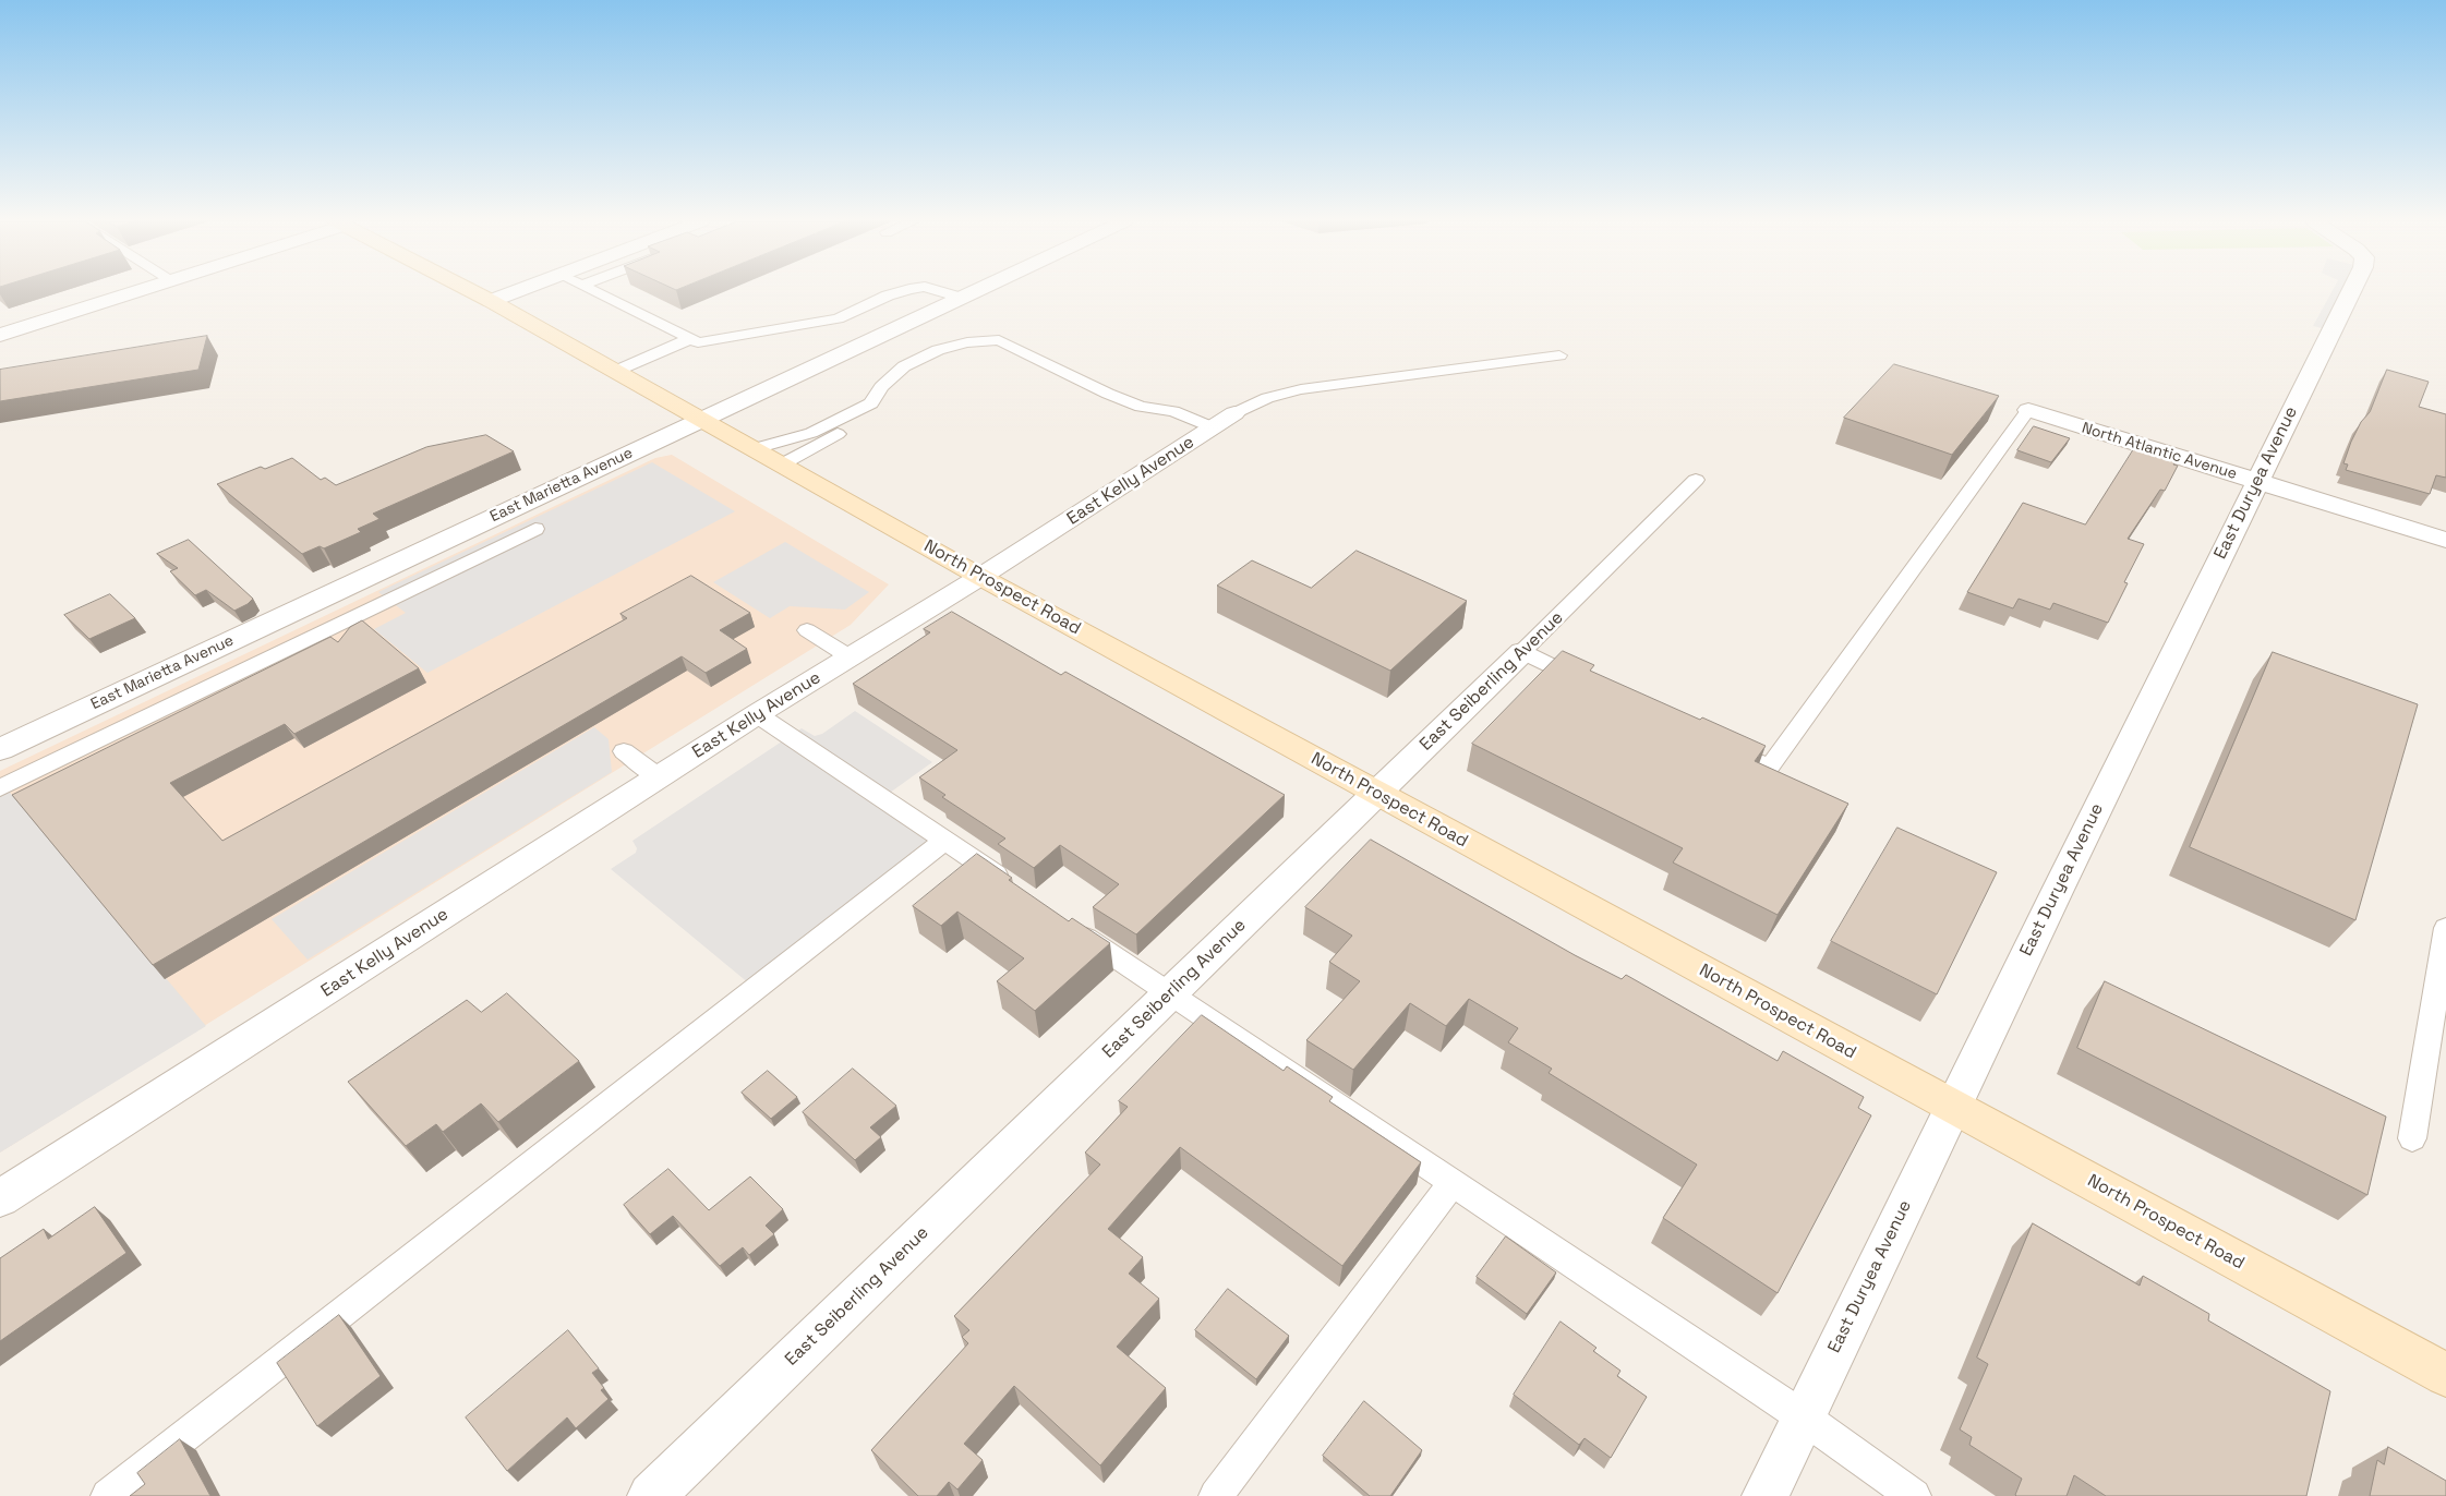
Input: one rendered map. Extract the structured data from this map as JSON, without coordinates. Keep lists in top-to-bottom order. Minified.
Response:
{"streets":{"main road":["North Prospect Road"],"street":["North Atlantic Avenue","East Kelly Avenue","East Duryea Avenue","East Marietta Avenue","East Seiberling Avenue"]},"crossings":[["North Atlantic Avenue","East Duryea Avenue"],["East Kelly Avenue","North Prospect Road"],["East Duryea Avenue","North Prospect Road"],["East Marietta Avenue","North Prospect Road"],["North Prospect Road","East Seiberling Avenue"]]}
